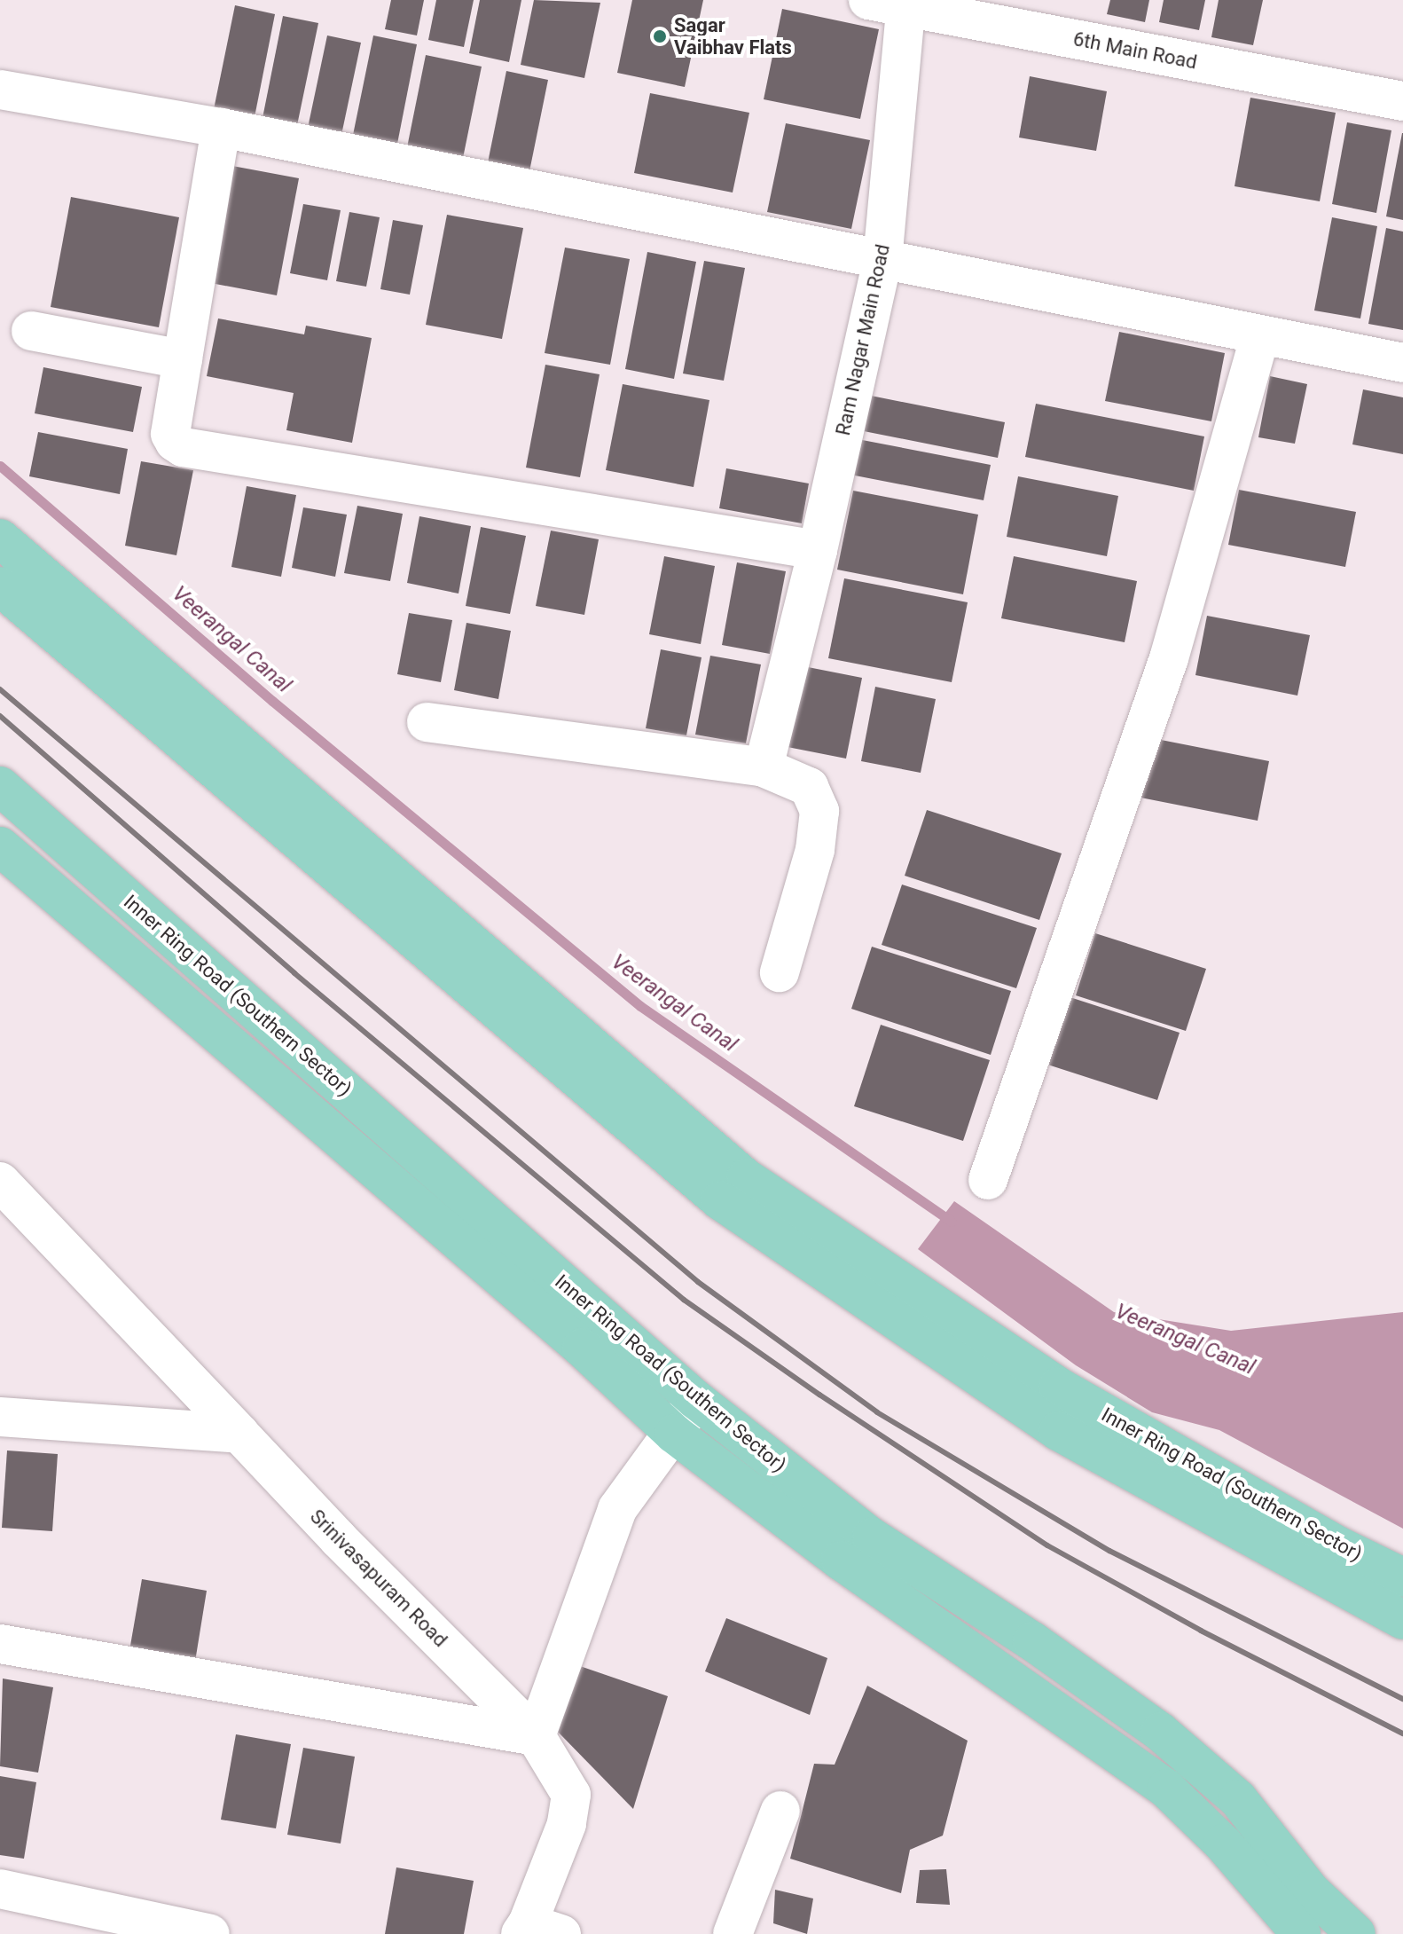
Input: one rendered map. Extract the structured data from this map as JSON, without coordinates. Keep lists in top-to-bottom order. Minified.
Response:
{"streets":{"main road":["Inner Ring Road (Southern Sector)"],"street":["6th Main Road","Ram Nagar Main Road","Srinivasapuram Road"]},"crossings":[["6th Main Road","Ram Nagar Main Road"]],"water":["Veerangal Canal"],"places":["Sagar Vaibhav Flats"]}
